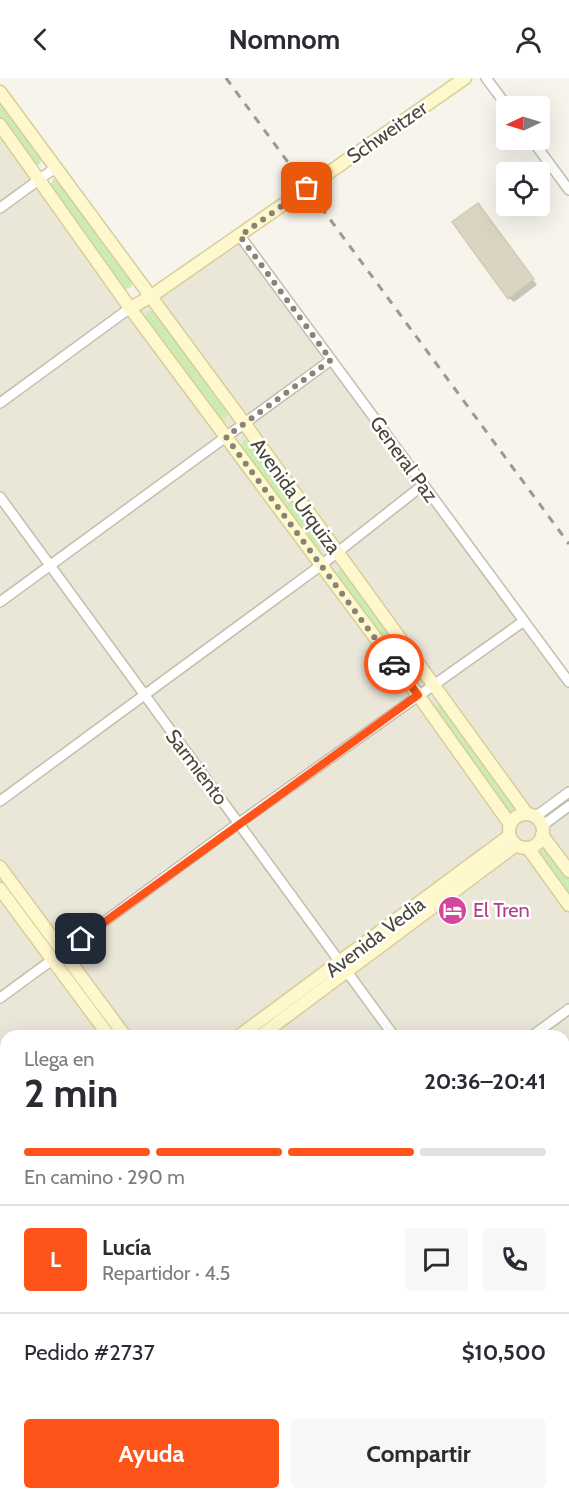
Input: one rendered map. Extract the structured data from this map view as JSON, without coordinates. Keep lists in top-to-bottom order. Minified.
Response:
{"streets":{"main road":["Schweitzer","Avenida Urquiza","Avenida Vedia"],"street":["General Paz","Sarmiento"]},"crossings":[["Schweitzer","General Paz"],["Schweitzer","Avenida Urquiza"],["Avenida Urquiza","Avenida Vedia"],["Sarmiento","Avenida Vedia"]],"places":{"hotel":["El Tren"]},"north":"left","page":{"header":"Nomnom","heading":["2 min","Llega en","20:36–20:41"],"panel":["Lucía","Repartidor · 4.5","Pedido #2737","$10,500"],"bar":"En camino · 290 m","round":"L","buttons":["Ayuda","Compartir"]}}
